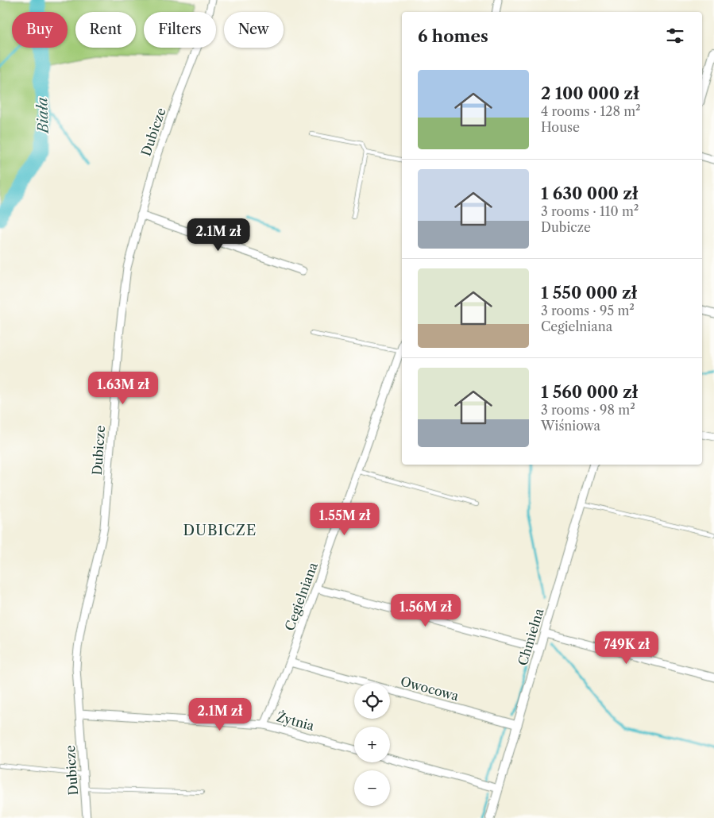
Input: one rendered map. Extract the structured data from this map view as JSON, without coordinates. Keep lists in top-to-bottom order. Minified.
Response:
{"streets":{"street":["Dubicze","Cegielniana","Chmielna","Owocowa","Żytnia"]},"crossings":[["Dubicze","Żytnia"],["Cegielniana","Owocowa"],["Cegielniana","Żytnia"],["Chmielna","Owocowa"]],"districts":["DUBICZE"],"water":["Biała"],"page":{"chip":["Buy","Rent","Filters","New"],"heading":"6 homes","list":[{"name":"2 100 000 zł","note":"4 rooms · 128 m² · House"},{"name":"1 630 000 zł","note":"3 rooms · 110 m² · Dubicze"},{"name":"1 550 000 zł","note":"3 rooms · 95 m² · Cegielniana"},{"name":"1 560 000 zł","note":"3 rooms · 98 m² · Wiśniowa"}],"price":["2.1M zł","1.63M zł","1.55M zł","1.56M zł","749K zł","2.1M zł"],"map_buttons":["+","−"]}}
